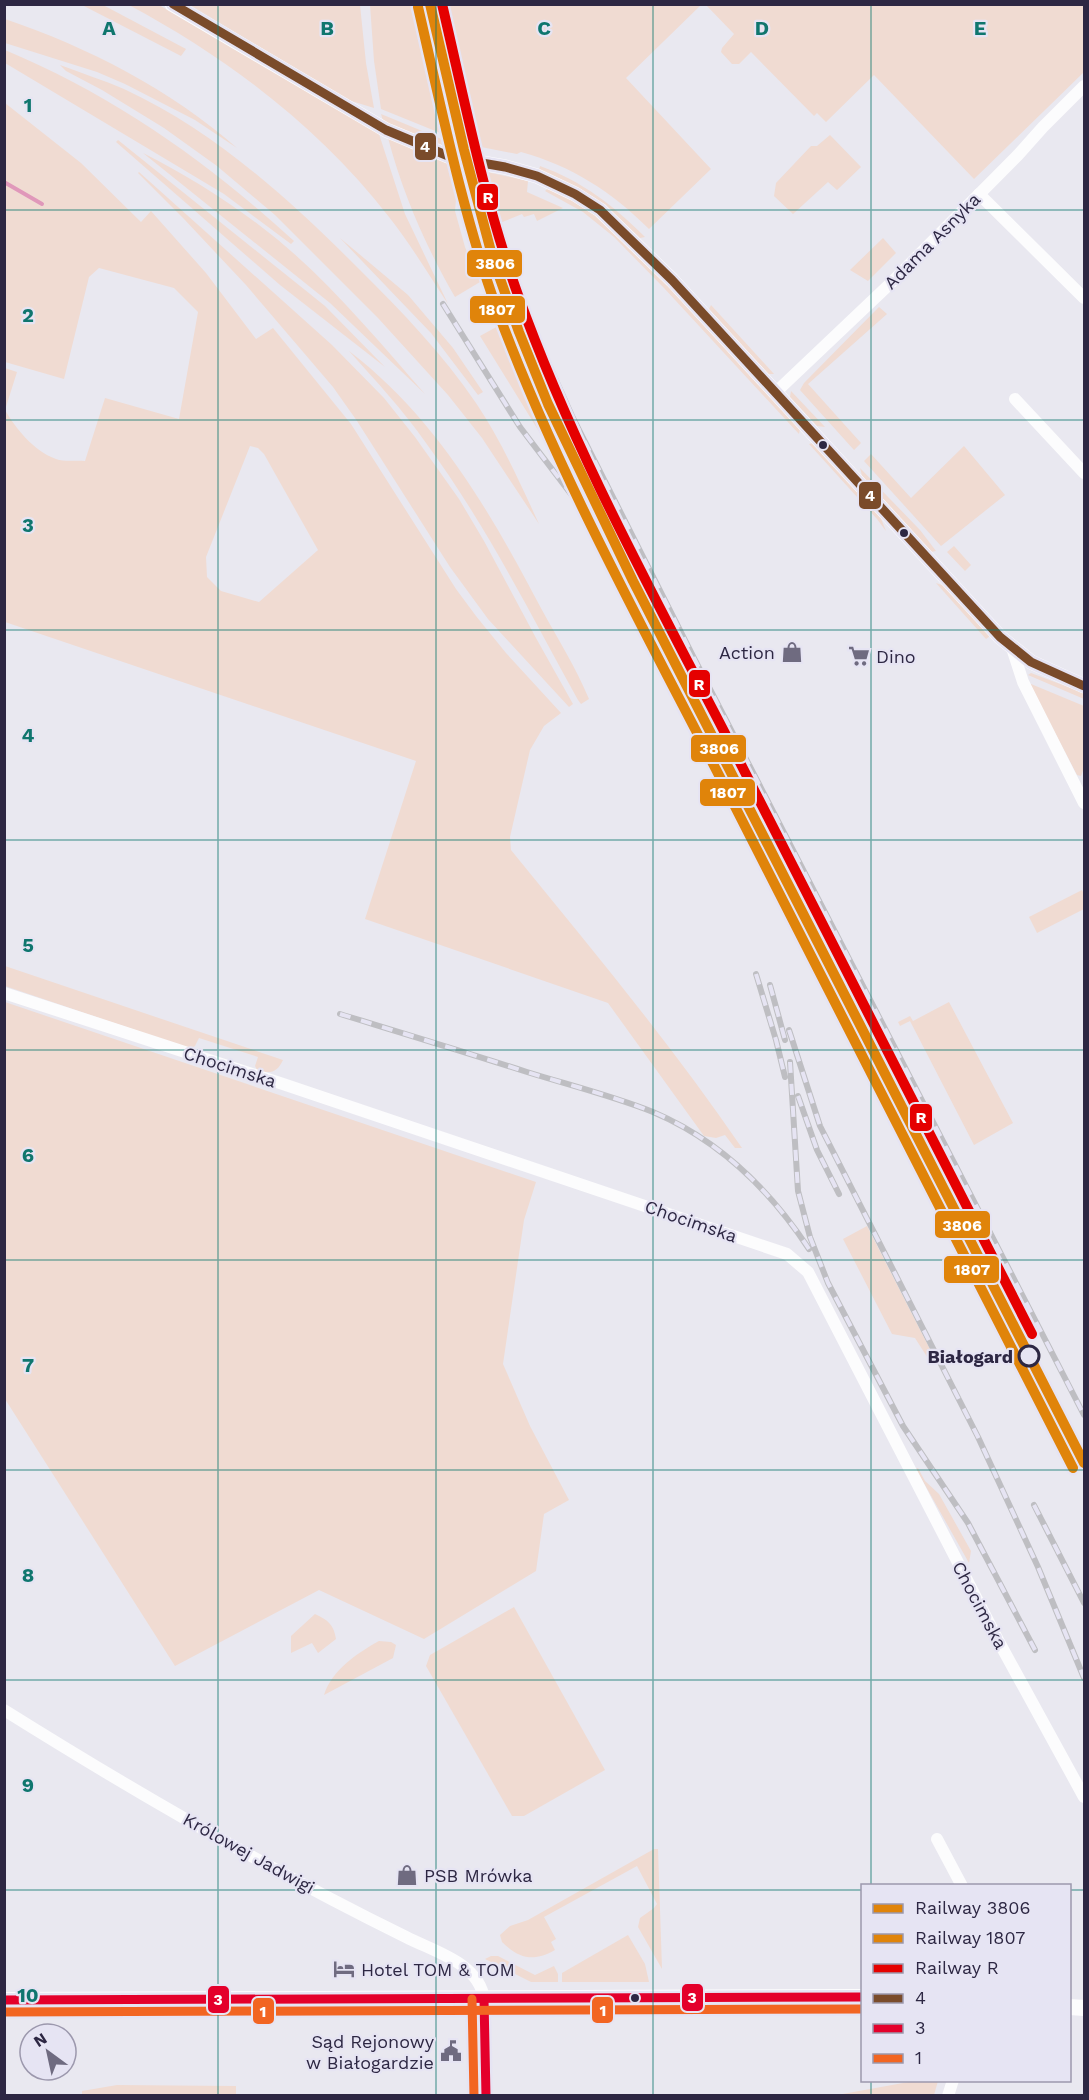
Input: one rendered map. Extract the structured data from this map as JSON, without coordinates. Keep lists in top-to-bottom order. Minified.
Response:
{"streets":{"street":["Adama Asnyka","Chocimska","Królowej Jadwigi"]},"places":{"shop":["Action","PSB Mrówka"],"supermarket":["Dino"],"other":["Białogard"],"hotel":["Hotel TOM & TOM"],"public building":["Sąd Rejonowy w Białogardzie"]},"lines":["rail line 3806","rail line R","transit line 4","rail line 1807","transit line 3","transit line 1"],"legend":["Railway 3806","Railway 1807","Railway R","4","3","1"],"north":"top left","grid":{"columns":["A","B","C","D","E"],"rows":["1","2","3","4","5","6","7","8","9","10"]}}
